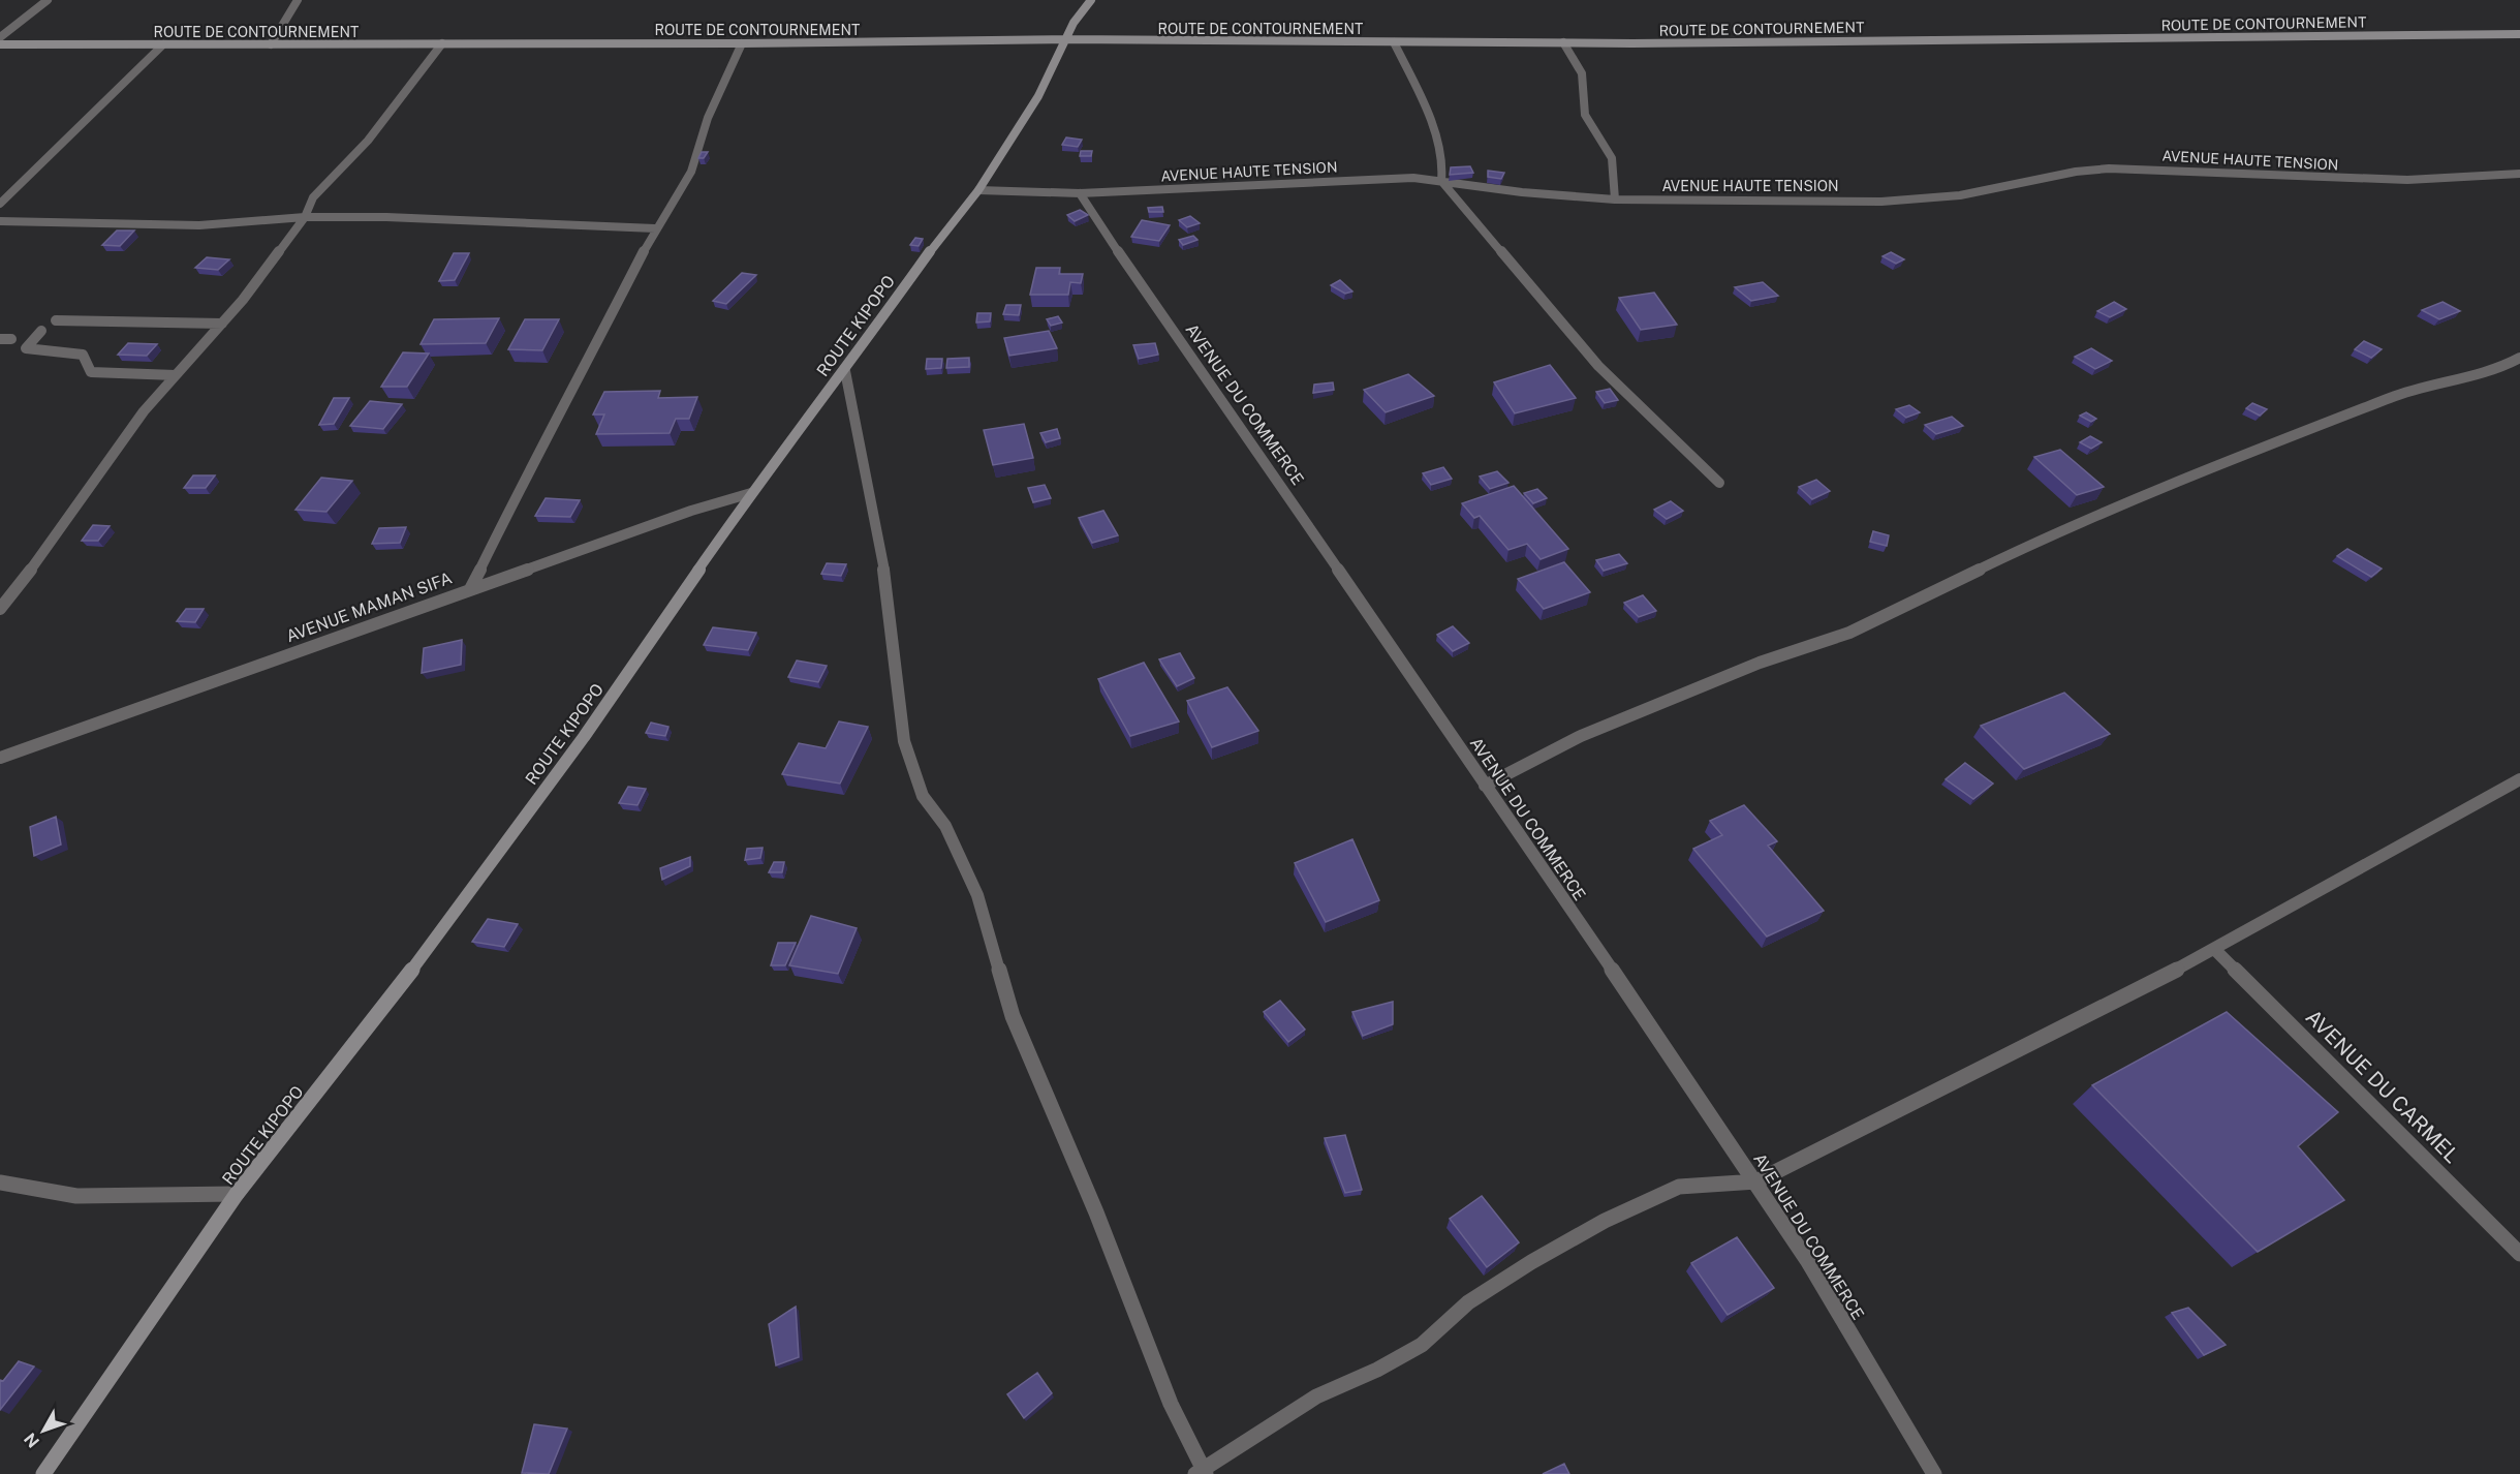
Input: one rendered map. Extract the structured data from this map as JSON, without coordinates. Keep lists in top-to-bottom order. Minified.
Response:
{"streets":{"street":["ROUTE DE CONTOURNEMENT","AVENUE HAUTE TENSION","ROUTE KIPOPO","AVENUE DU COMMERCE","AVENUE MAMAN SIFA","AVENUE DU CARMEL"]},"crossings":[["ROUTE DE CONTOURNEMENT","ROUTE KIPOPO"],["AVENUE HAUTE TENSION","ROUTE KIPOPO"],["AVENUE HAUTE TENSION","AVENUE DU COMMERCE"],["ROUTE KIPOPO","AVENUE MAMAN SIFA"]],"north":"bottom left"}
